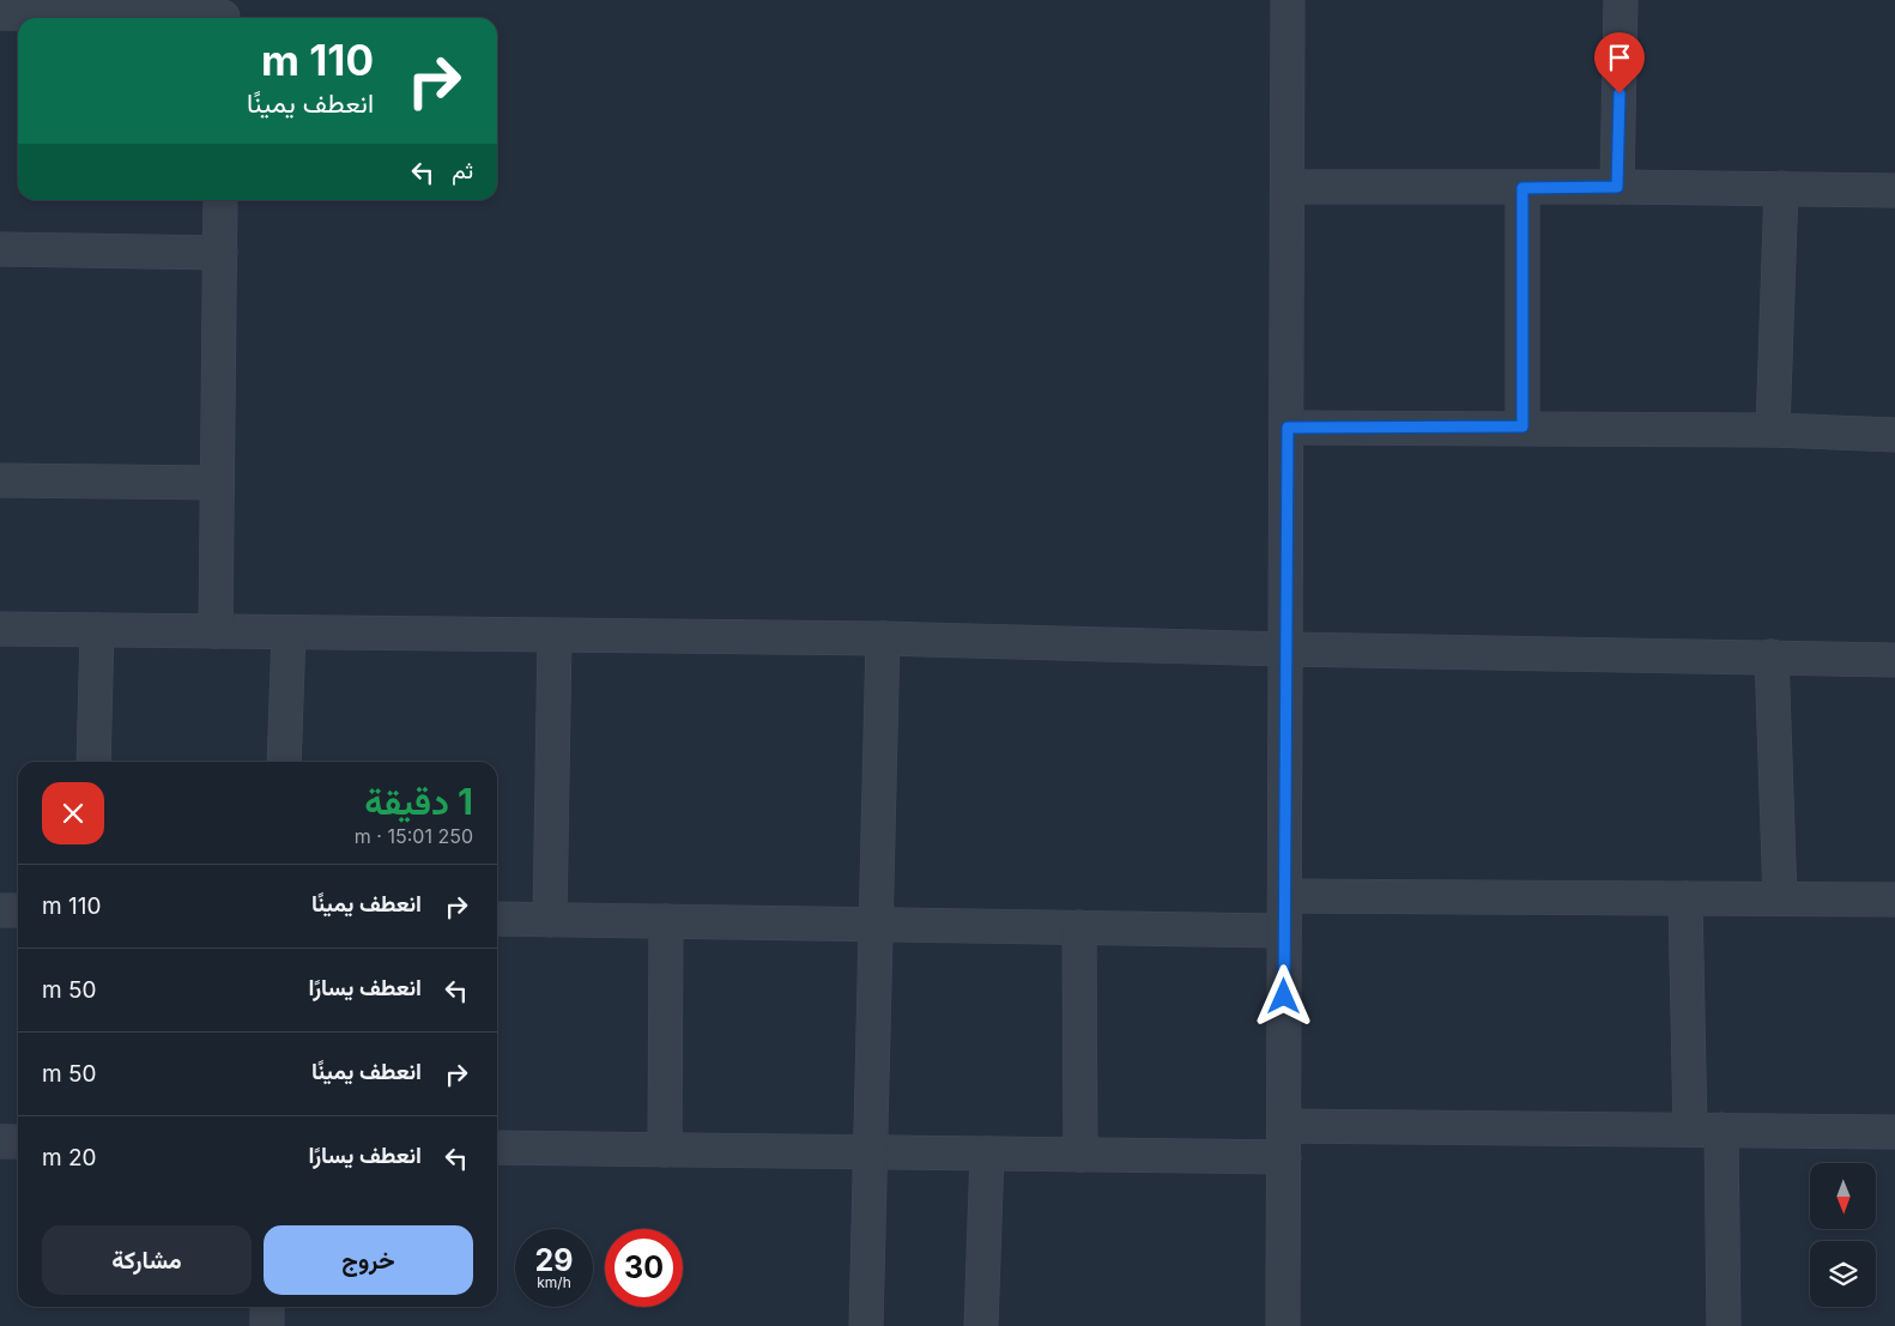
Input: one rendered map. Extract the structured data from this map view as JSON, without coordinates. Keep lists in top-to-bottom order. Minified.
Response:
{"north":"bottom","page":{"turn":["110 m","انعطف يمينًا"],"then":"ثم","heading":["1 دقيقة","250 m · 15:01"],"list":[{"name":"انعطف يمينًا","value":"110 m"},{"name":"انعطف يسارًا","value":"50 m"},{"name":"انعطف يمينًا","value":"50 m"},{"name":"انعطف يسارًا","value":"20 m"}],"buttons":["خروج","مشاركة"],"speed":"29 km/h","limit":"30"}}
